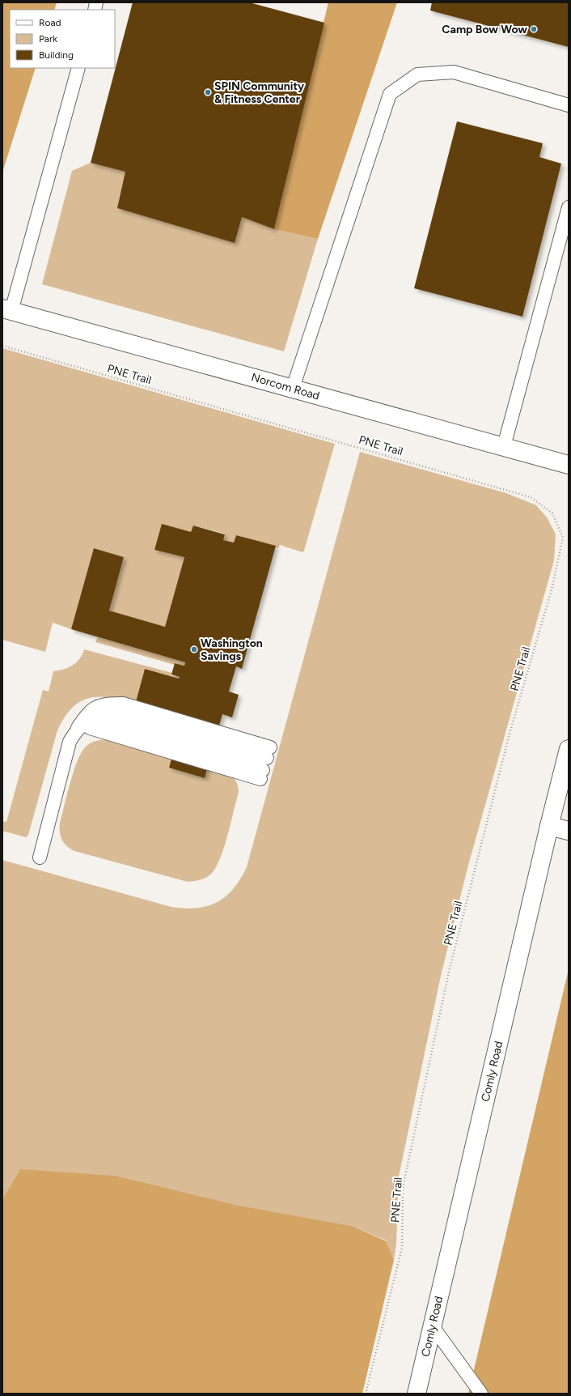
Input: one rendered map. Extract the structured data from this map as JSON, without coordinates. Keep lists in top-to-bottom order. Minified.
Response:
{"streets":{"street":["Norcom Road","Comly Road"],"path":["PNE Trail"]},"places":["Camp Bow Wow","SPIN Community & Fitness Center","Washington Savings"],"legend":["Road","Park","Building"]}
